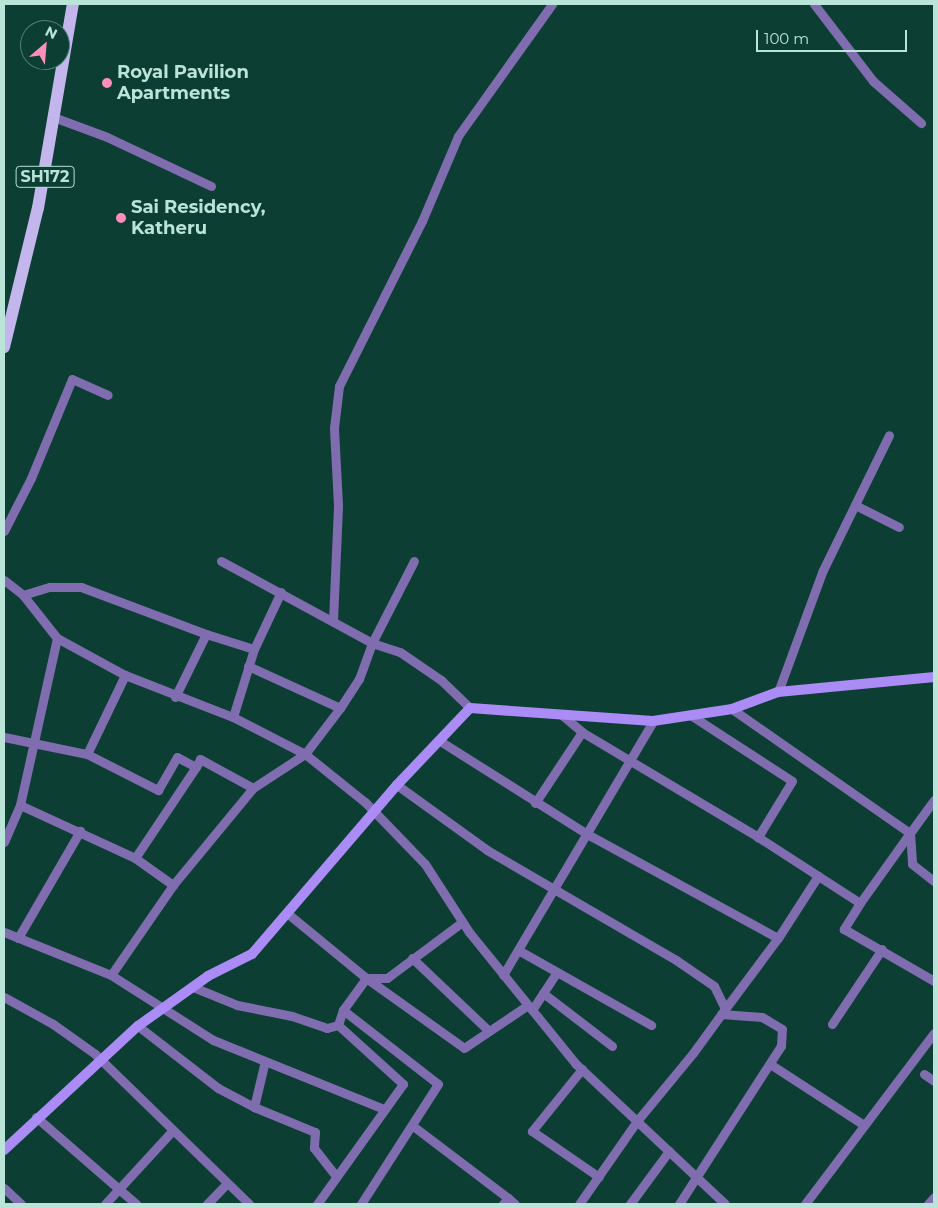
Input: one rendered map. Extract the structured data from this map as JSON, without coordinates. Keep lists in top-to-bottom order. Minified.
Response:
{"streets":{"main road":["SH172"]},"places":["Royal Pavilion Apartments","Sai Residency, Katheru"],"scale_bar":"100 m","north":"top right"}
